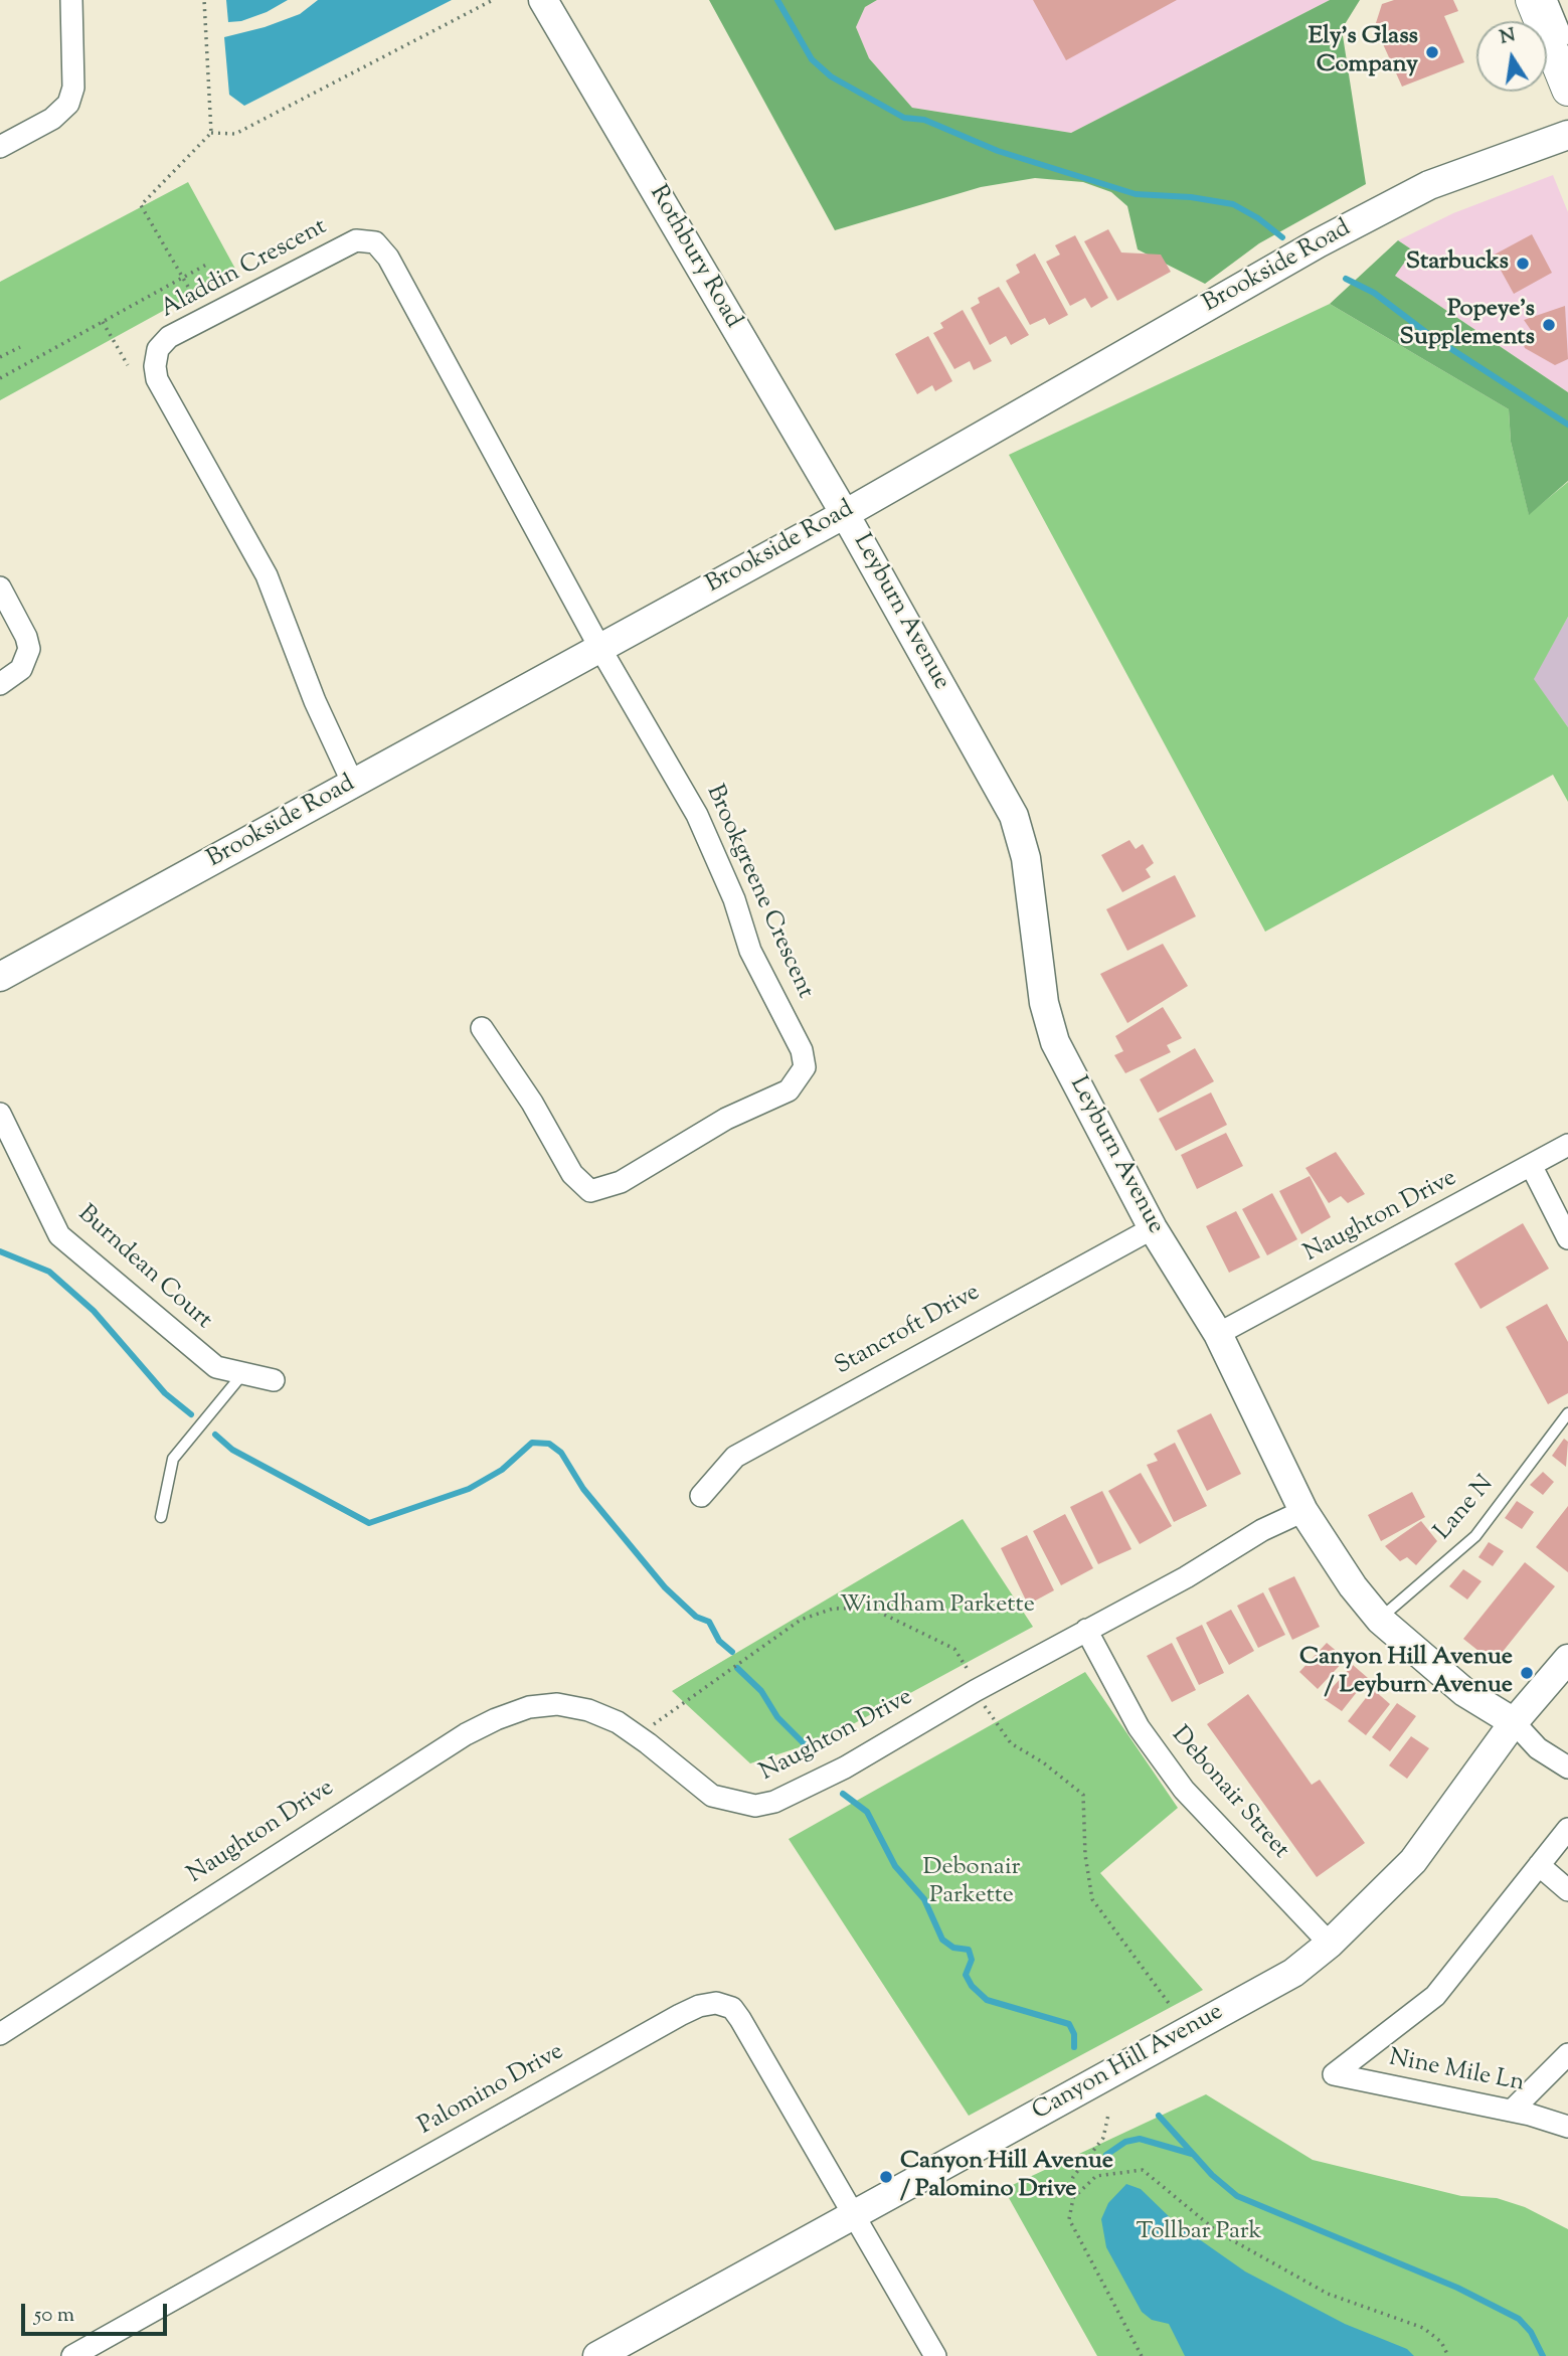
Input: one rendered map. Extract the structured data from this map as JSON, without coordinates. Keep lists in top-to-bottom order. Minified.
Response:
{"streets":{"street":["Rothbury Road","Brookside Road","Aladdin Crescent","Leyburn Avenue","Brookgreene Crescent","Naughton Drive","Burndean Court","Stancroft Drive","Debonair Street","Canyon Hill Avenue","Nine Mile Ln","Palomino Drive"],"lane":["Lane N"]},"crossings":[["Rothbury Road","Brookside Road"],["Rothbury Road","Leyburn Avenue"],["Brookside Road","Aladdin Crescent"],["Brookside Road","Leyburn Avenue"],["Brookside Road","Brookgreene Crescent"],["Aladdin Crescent","Brookgreene Crescent"],["Leyburn Avenue","Naughton Drive"],["Leyburn Avenue","Stancroft Drive"],["Leyburn Avenue","Lane N"],["Leyburn Avenue","Canyon Hill Avenue"],["Naughton Drive","Debonair Street"],["Debonair Street","Canyon Hill Avenue"],["Canyon Hill Avenue","Palomino Drive"]],"parks":["Windham Parkette","Debonair Parkette","Tollbar Park"],"places":["Ely's Glass Company","Starbucks","Popeye's Supplements","Canyon Hill Avenue / Leyburn Avenue","Canyon Hill Avenue / Palomino Drive"],"scale_bar":"50 m","north":"top"}
